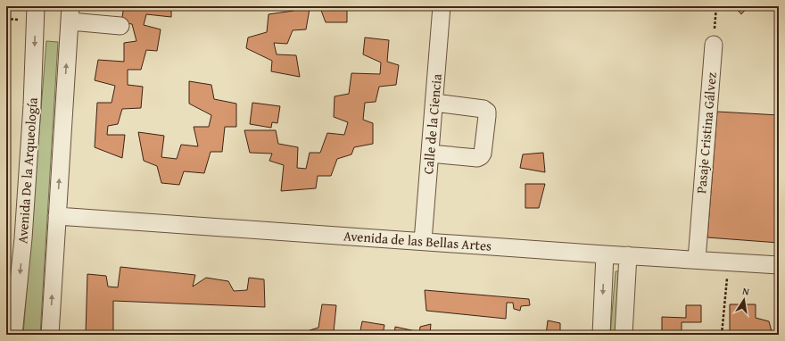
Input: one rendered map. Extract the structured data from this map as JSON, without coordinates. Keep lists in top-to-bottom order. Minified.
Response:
{"streets":{"street":["Calle de la Ciencia","Pasaje Cristina Gálvez","Avenida De la Arqueología","Avenida de las Bellas Artes"]},"crossings":[["Calle de la Ciencia","Avenida de las Bellas Artes"],["Pasaje Cristina Gálvez","Avenida de las Bellas Artes"]],"north":"top"}
